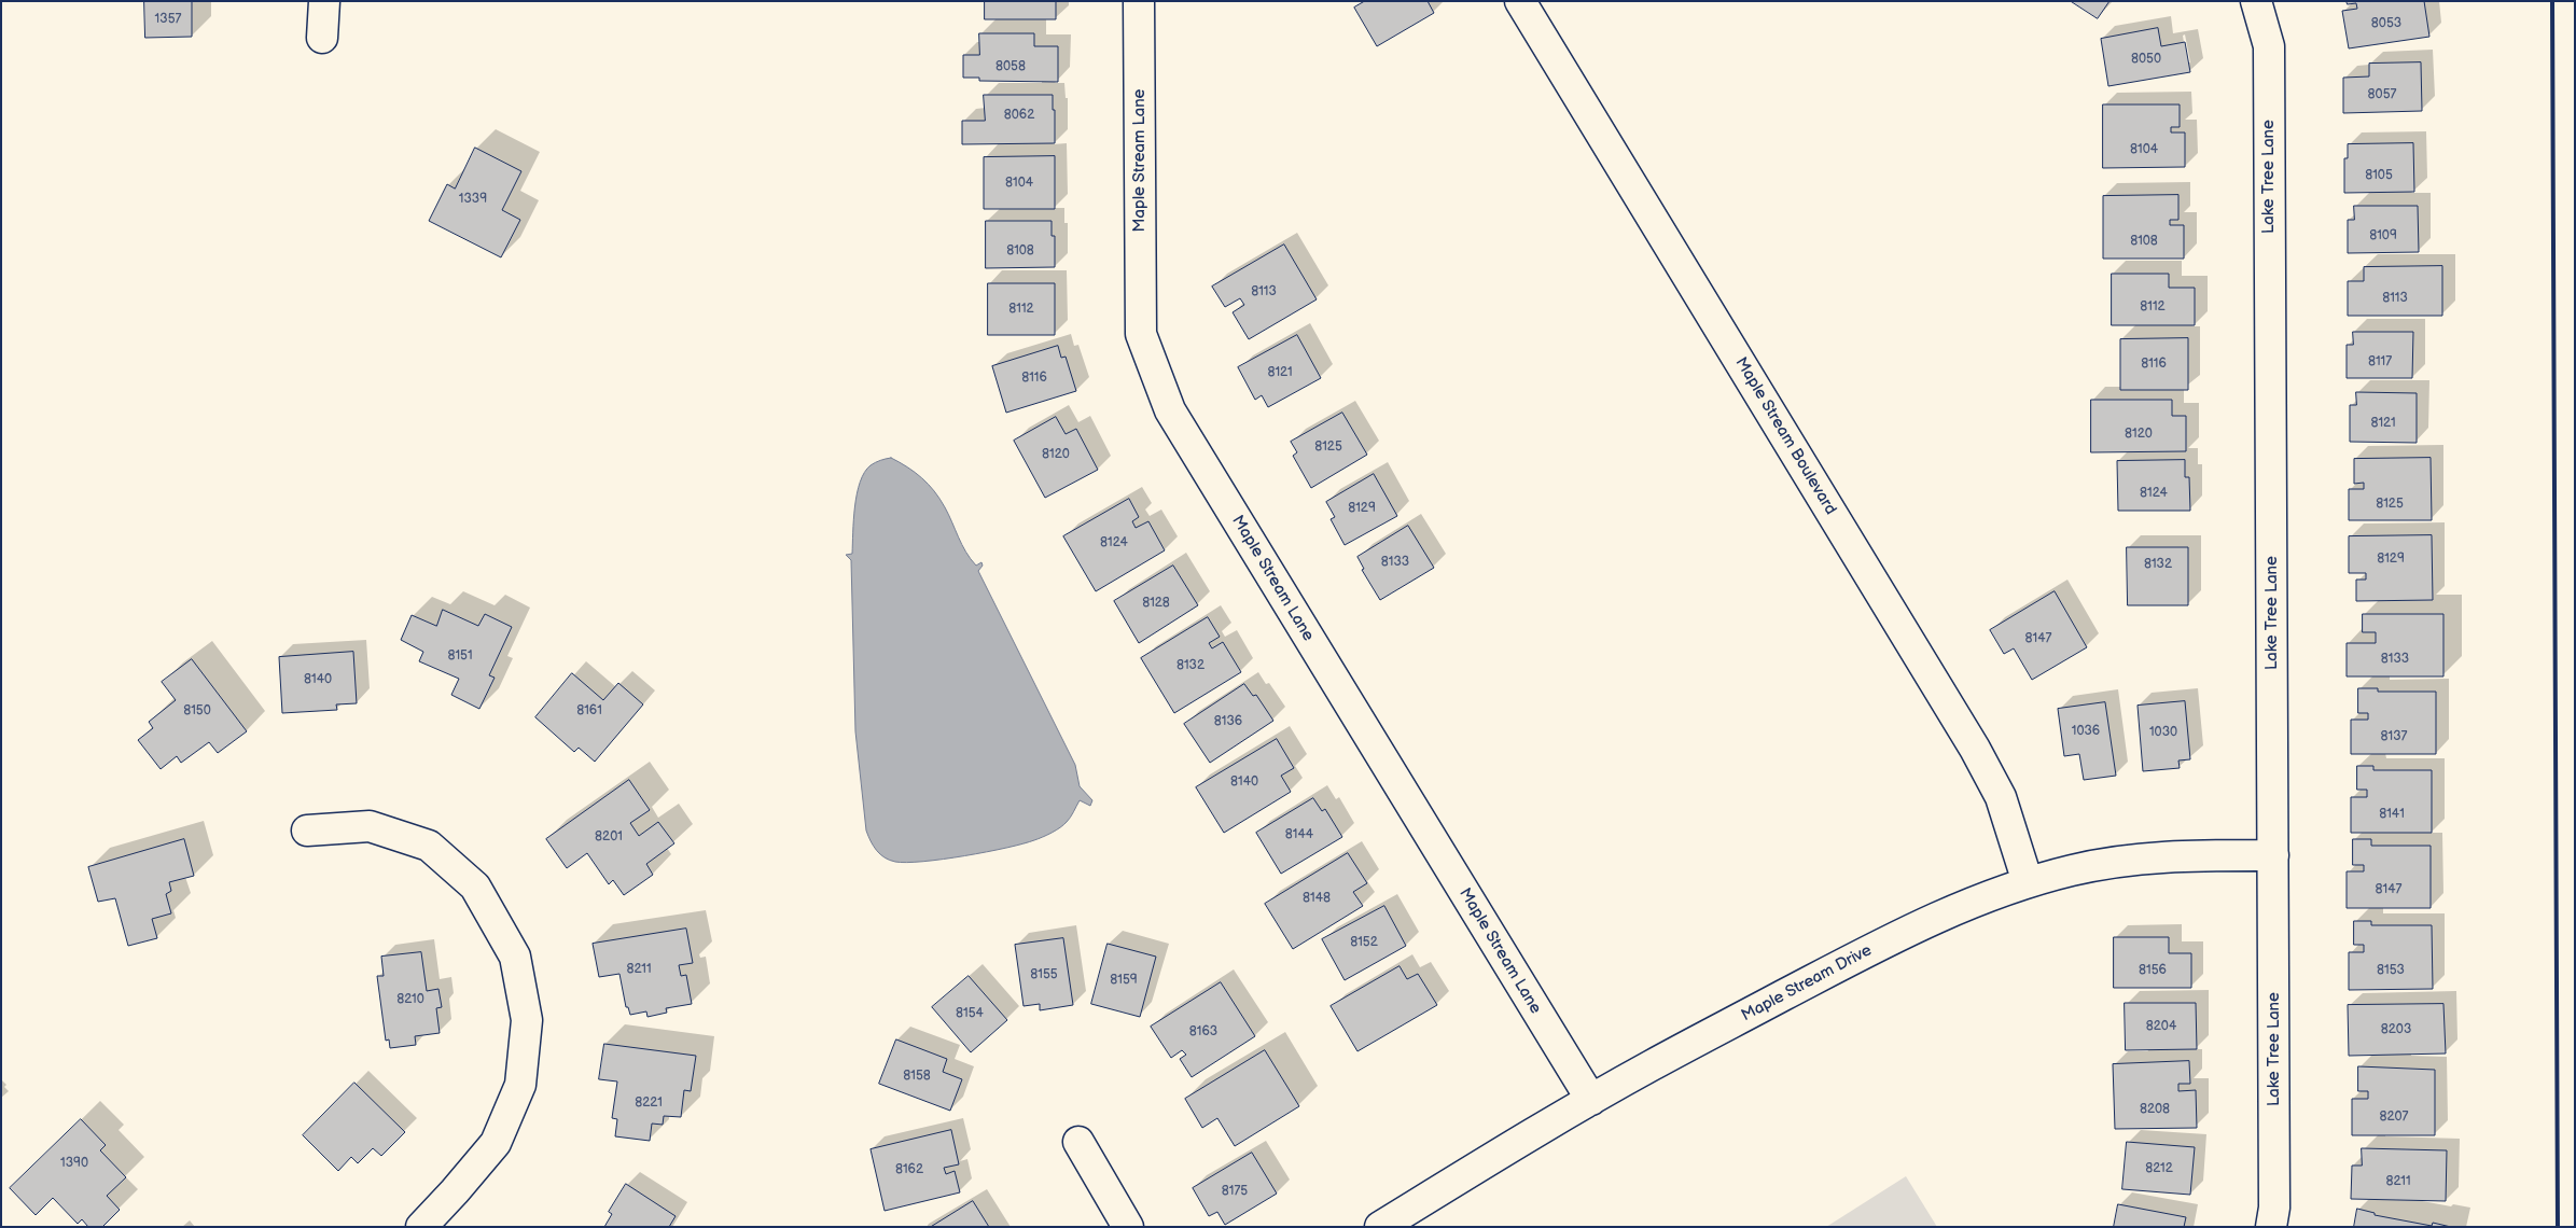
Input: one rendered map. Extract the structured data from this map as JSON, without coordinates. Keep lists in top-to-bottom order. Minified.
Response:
{"streets":{"street":["Maple Stream Lane","Lake Tree Lane","Maple Stream Boulevard","Maple Stream Drive"]},"crossings":[["Maple Stream Lane","Maple Stream Drive"],["Lake Tree Lane","Maple Stream Drive"],["Maple Stream Boulevard","Maple Stream Drive"]],"house_numbers":["1357","8053","8050","8058","8057","8062","8104","8105","8104","1339","8109","8108","8108","8113","8113","8112","8112","8117","8116","8121","8116","8121","8120","8125","8120","8124","8125","8129","8124","8129","8133","8132","8128","8147","8151","8133","8132","8140","8150","8161","8136","1036","1030","8137","8140","8141","8144","8201","8147","8148","8152","8211","8156","8153","8155","8159","8210","8154","8204","8203","8163","8158","8221","8208","8207","1390","8212","8162","8211","8175"]}
